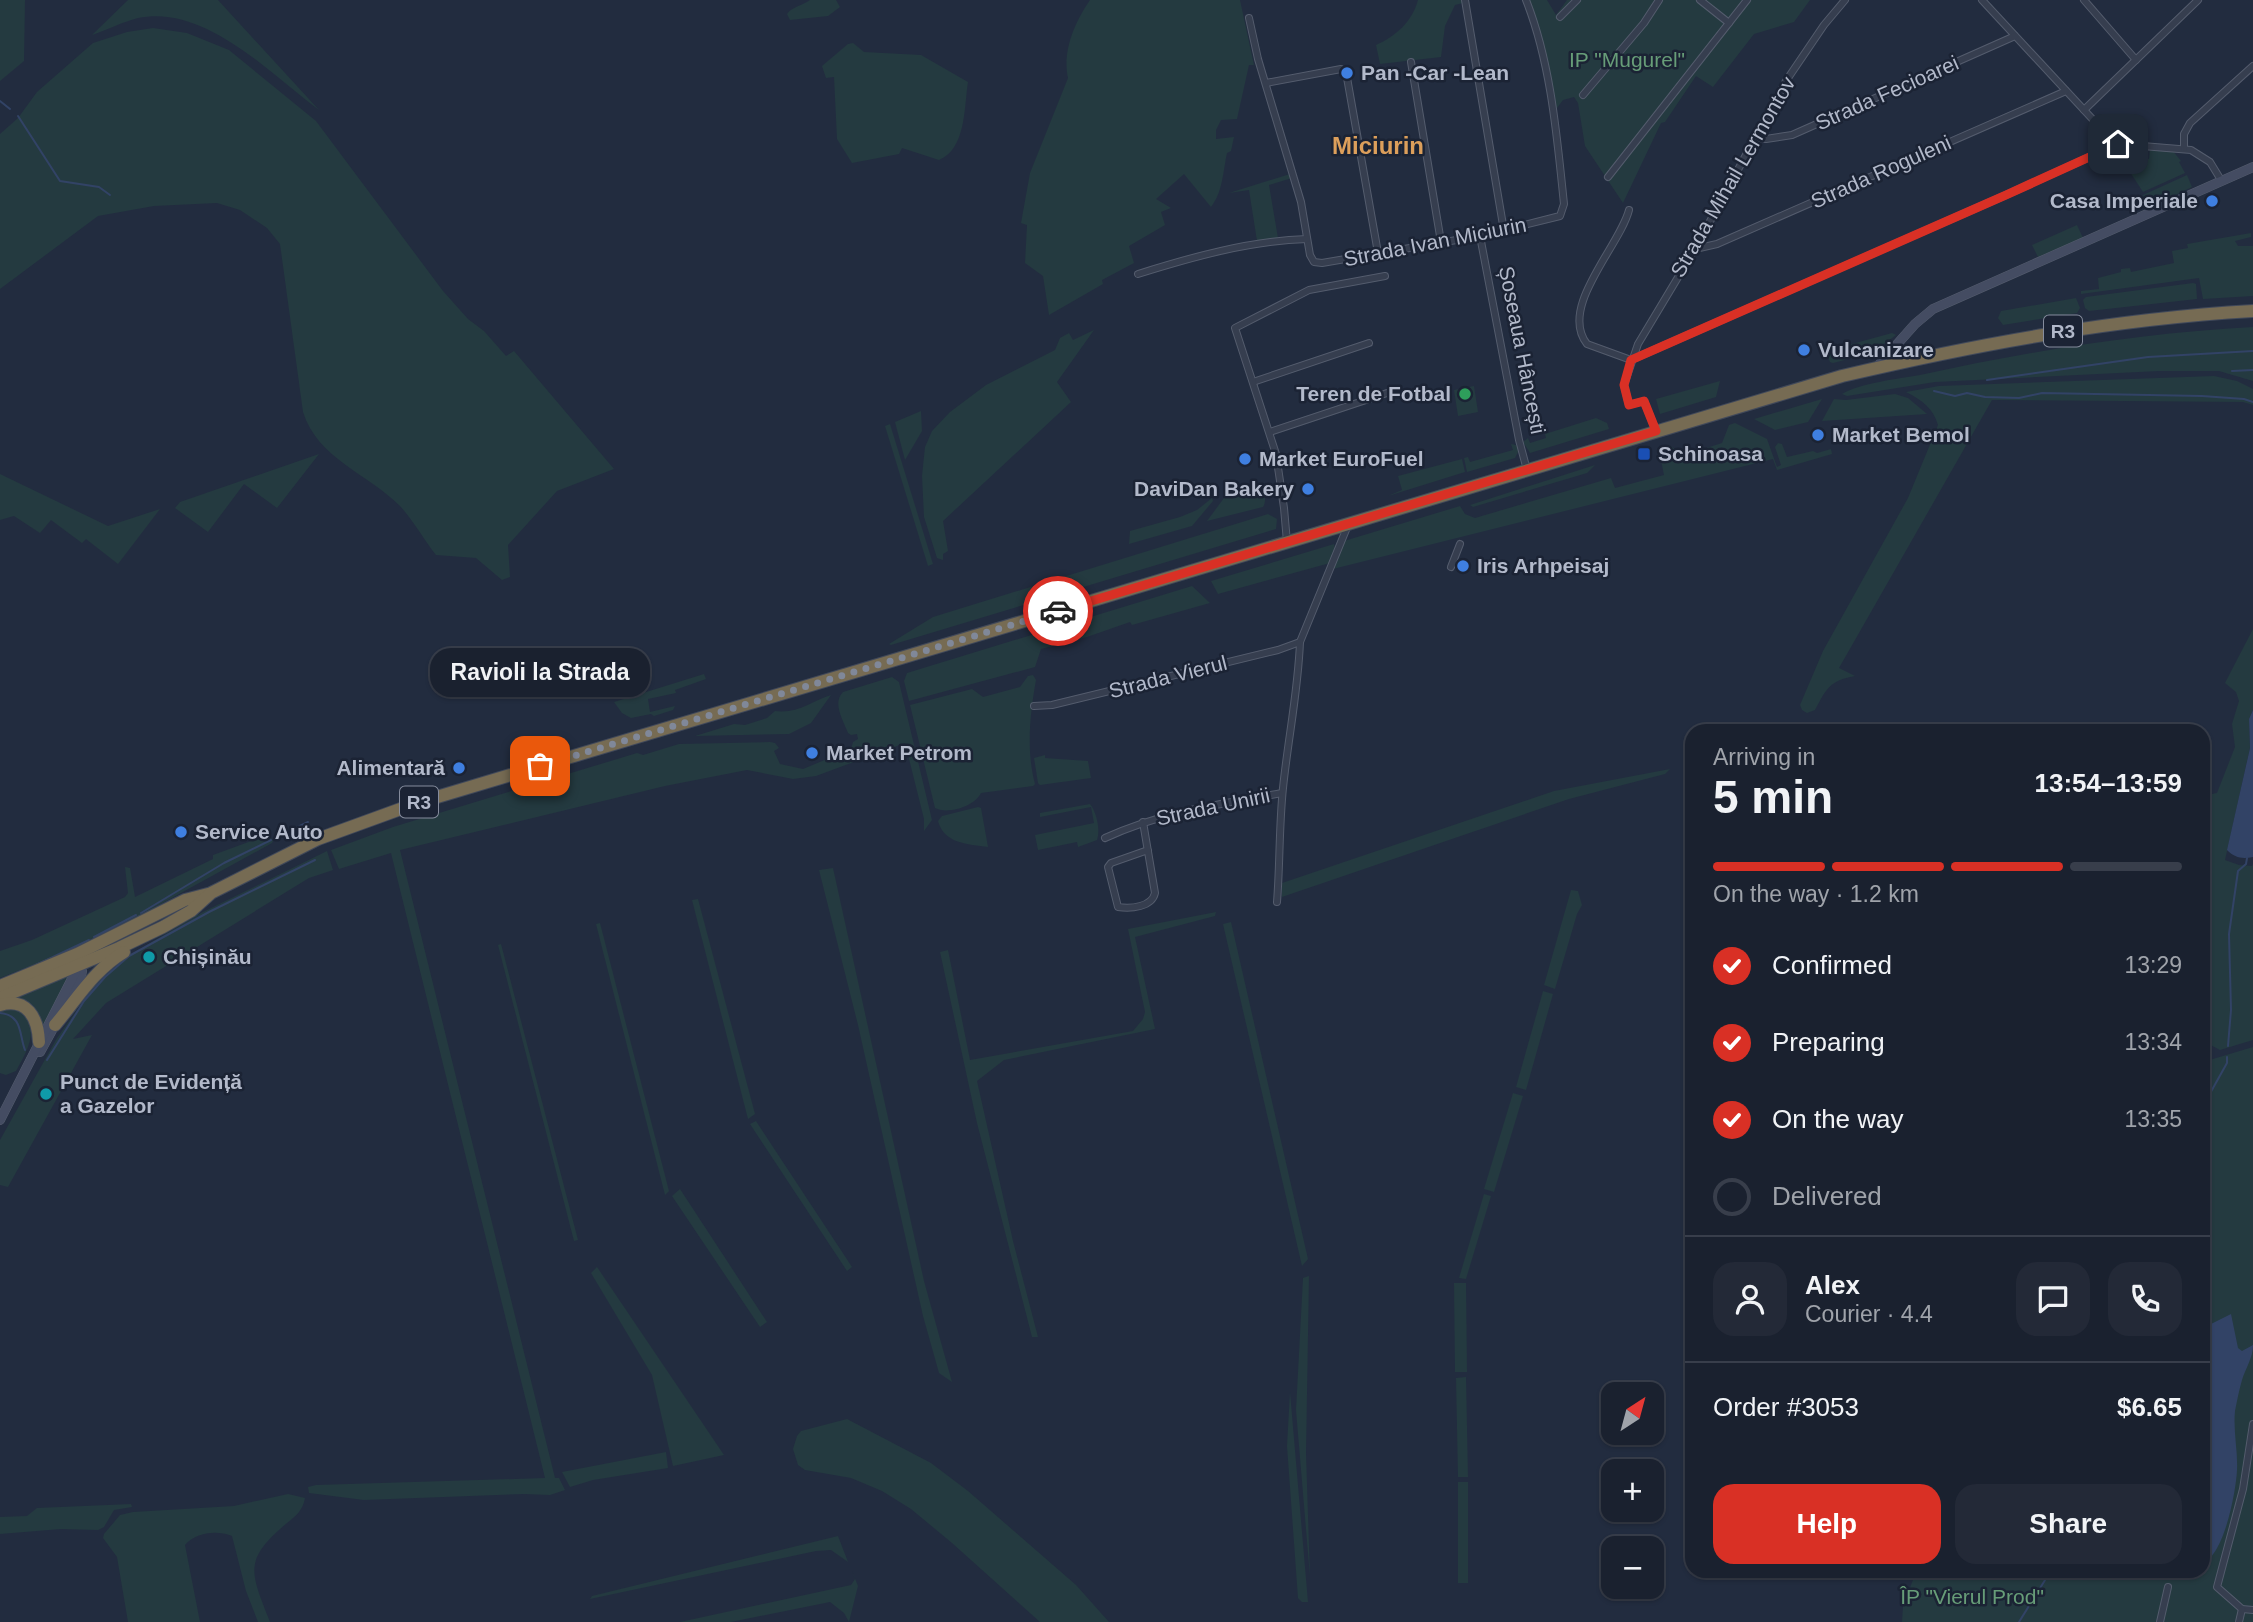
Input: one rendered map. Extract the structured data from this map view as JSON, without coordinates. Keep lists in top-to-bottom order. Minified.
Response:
{"streets":{"highway":["R3","Șoseaua Hâncești"],"street":["Strada Fecioarei","Strada Roguleni","Strada Mihail Lermontov","Strada Ivan Miciurin","Strada Vierul","Strada Unirii"]},"crossings":[["Strada Fecioarei","Strada Mihail Lermontov"],["Strada Roguleni","Strada Mihail Lermontov"],["Strada Mihail Lermontov","Șoseaua Hâncești"],["Strada Ivan Miciurin","Șoseaua Hâncești"],["R3","Șoseaua Hâncești"]],"districts":["Miciurin"],"parks":["IP \"Mugurel\"","ÎP \"Vierul Prod\""],"places":{"other":["Pan -Car -Lean","Casa Imperiale","Vulcanizare","Teren de Fotbal","Market Bemol","Market EuroFuel","DaviDan Bakery","Iris Arhpeisaj","Market Petrom","Ravioli la Strada","Alimentară","Service Auto","Chișinău","Punct de Evidență a Gazelor"],"transit":["Schinoasa"]},"north":"top right","page":{"bubble":"Ravioli la Strada","heading":["5 min","Arriving in","13:54–13:59"],"panel":["Alex","Courier · 4.4","Order #3053","$6.65"],"bar":"On the way · 1.2 km","list":[["Confirmed","13:29"],["Preparing","13:34"],["On the way","13:35"],"Delivered"],"map_buttons":["+","−"],"buttons":["Help","Share"]}}
